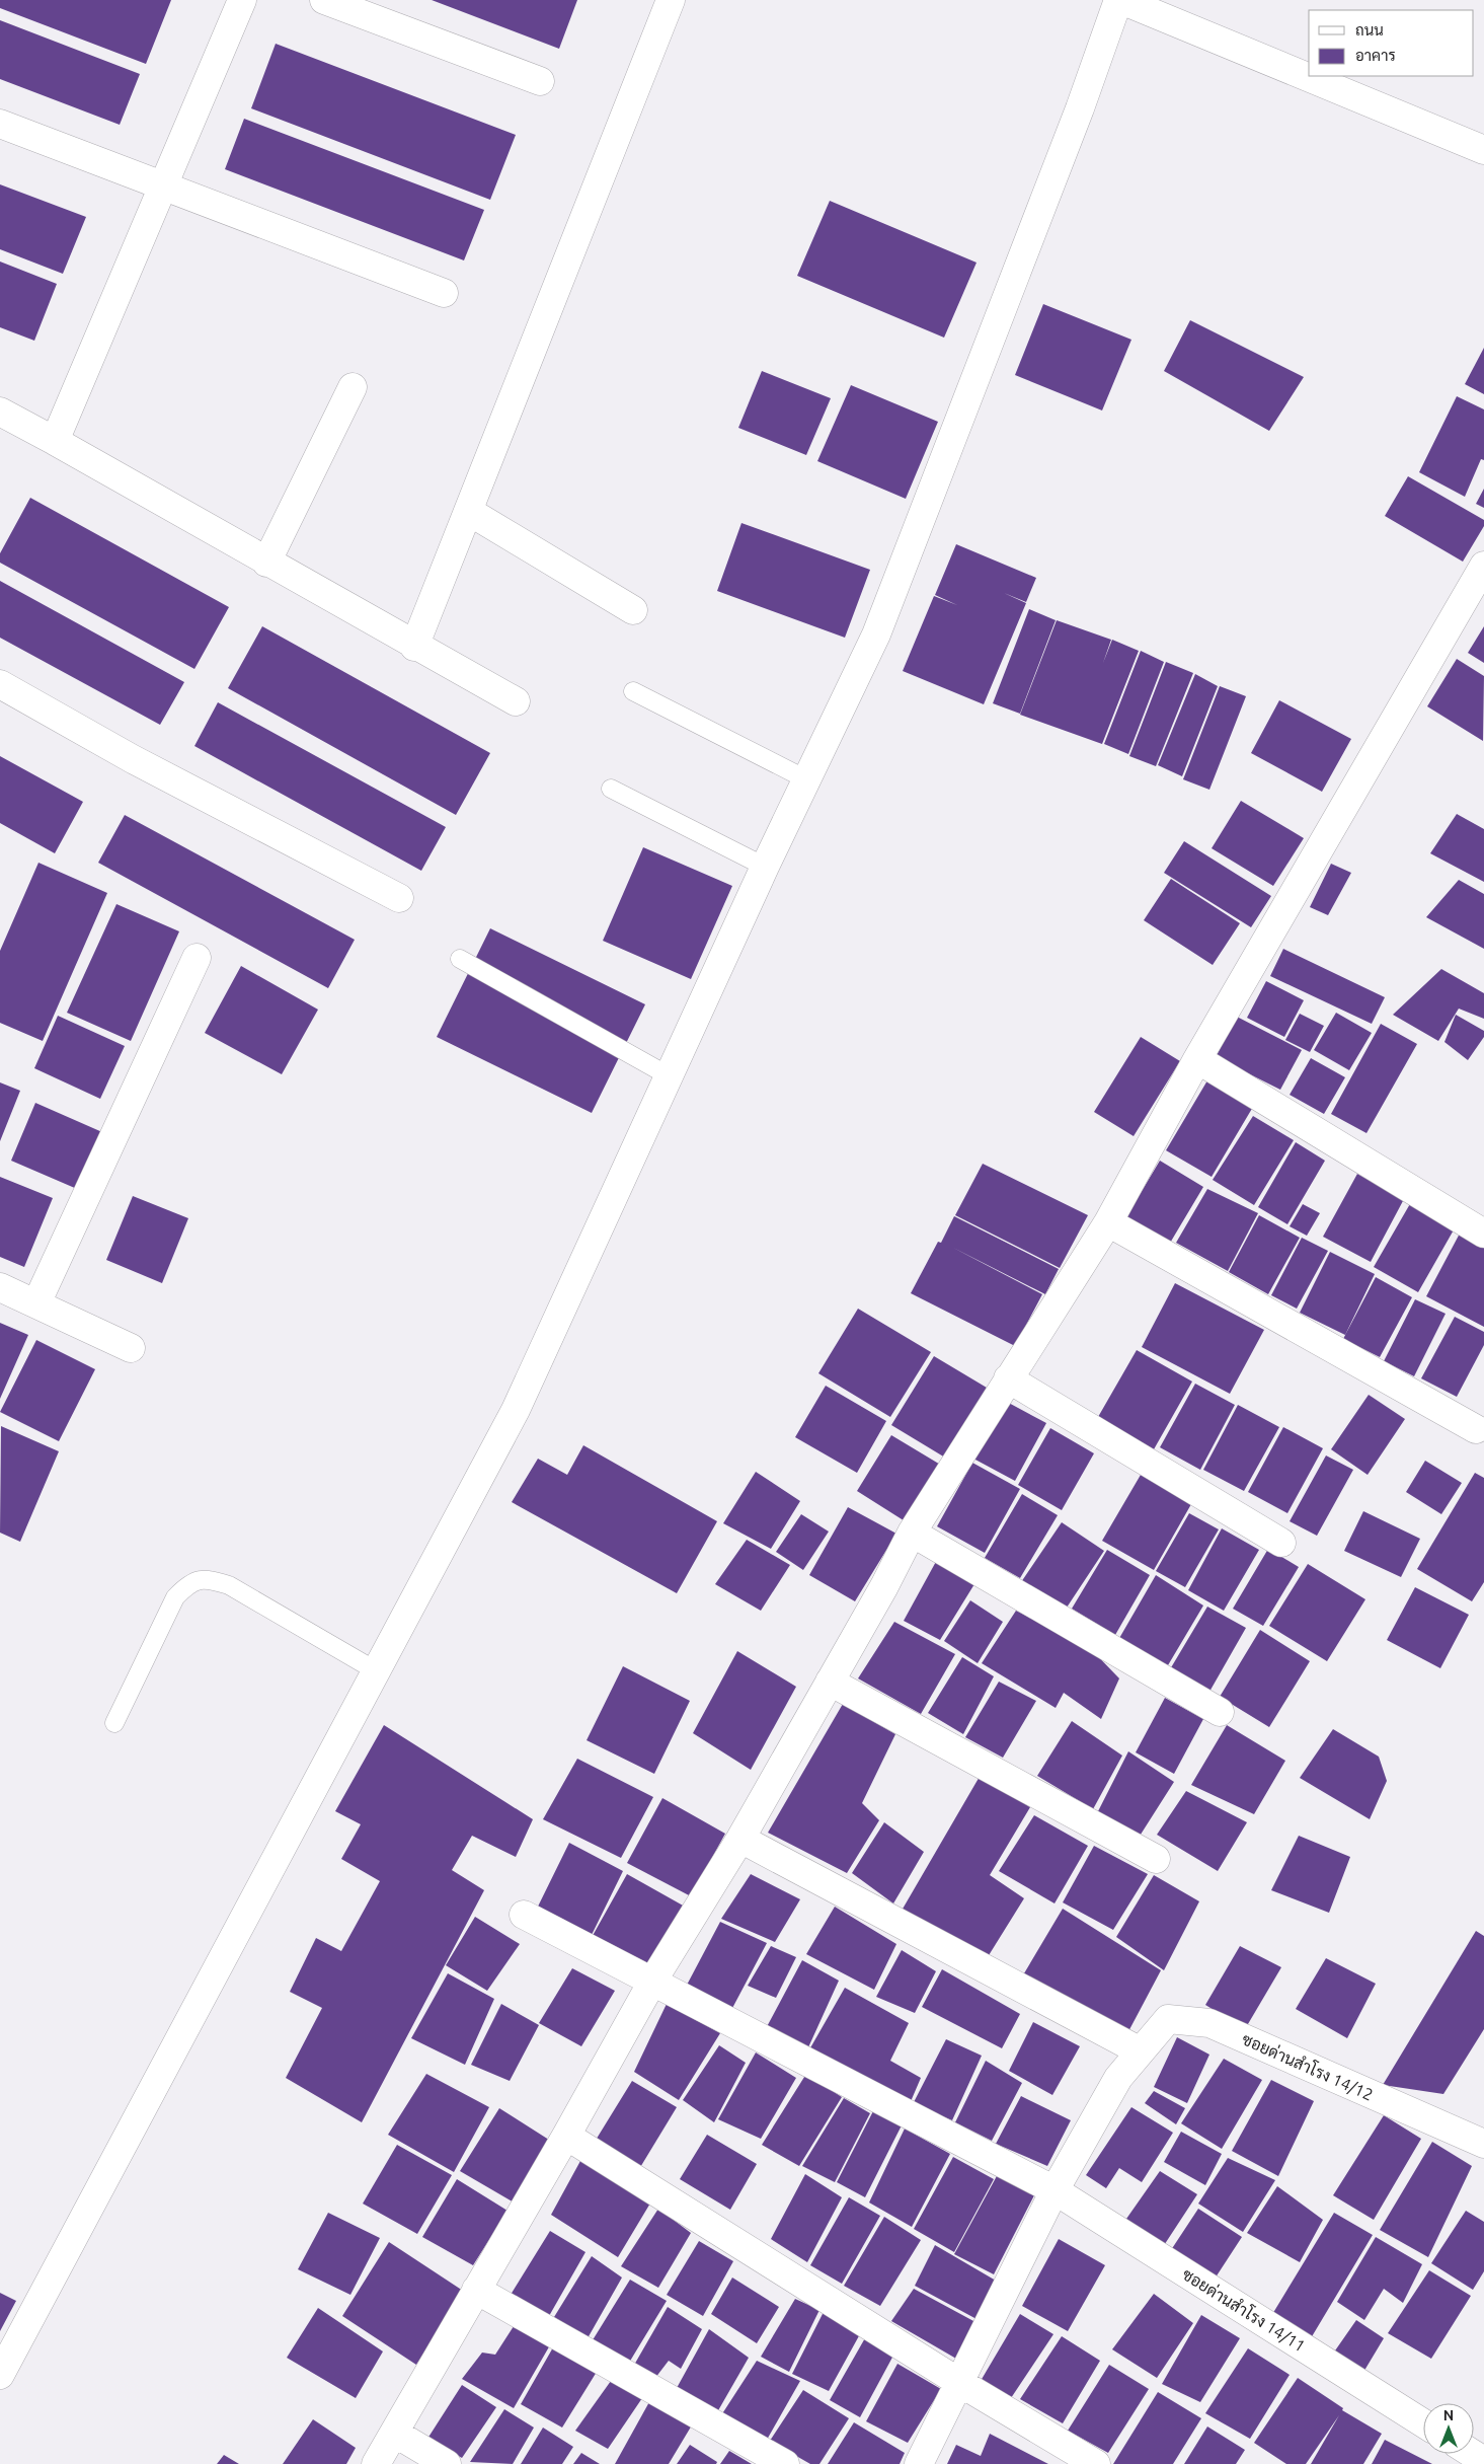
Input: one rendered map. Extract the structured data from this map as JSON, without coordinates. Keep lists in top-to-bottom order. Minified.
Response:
{"streets":{"street":["ซอยด่านสำโรง 14/12","ซอยด่านสำโรง 14/11"]},"legend":["ถนน","อาคาร"],"north":"top"}
